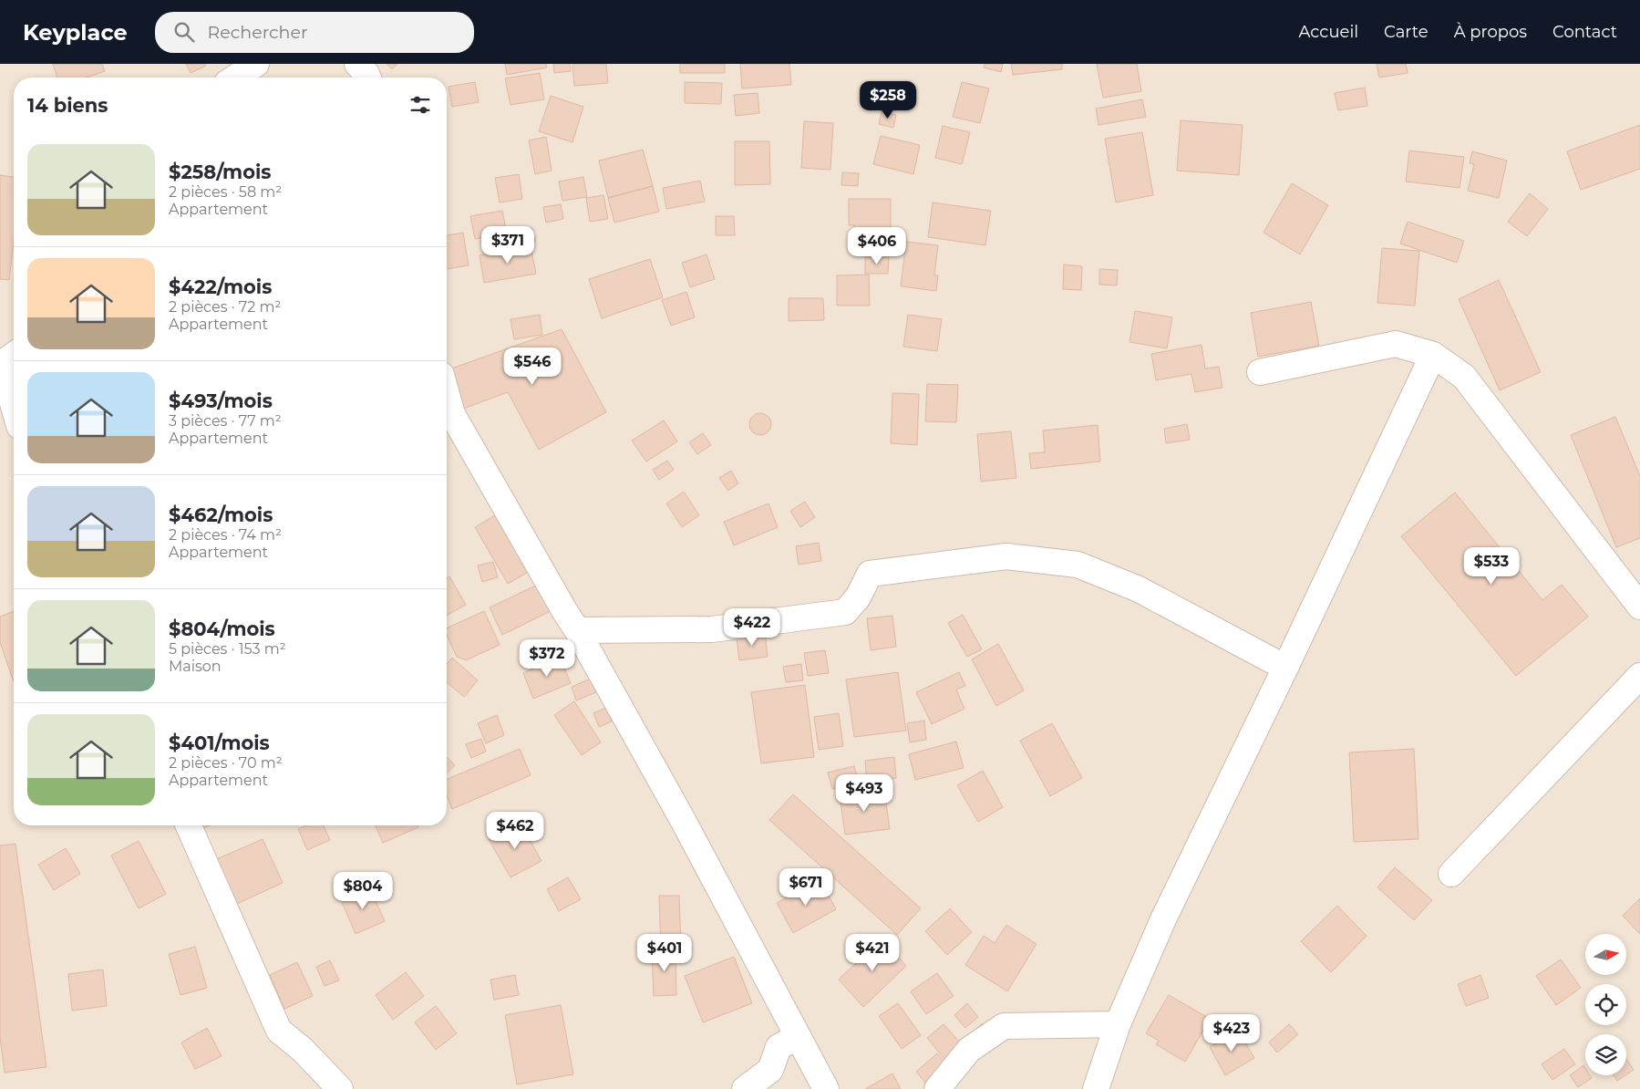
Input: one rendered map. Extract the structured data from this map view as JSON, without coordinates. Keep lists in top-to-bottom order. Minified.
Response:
{"north":"right","page":{"header":"Keyplace","search":"Rechercher","nav":["Accueil","Carte","À propos","Contact"],"heading":"14 biens","price":["$258","$371","$406","$546","$533","$422","$372","$493","$462","$671","$804","$401","$421","$423"],"list":[{"name":"$258/mois","note":"2 pièces · 58 m² · Appartement"},{"name":"$422/mois","note":"2 pièces · 72 m² · Appartement"},{"name":"$493/mois","note":"3 pièces · 77 m² · Appartement"},{"name":"$462/mois","note":"2 pièces · 74 m² · Appartement"},{"name":"$804/mois","note":"5 pièces · 153 m² · Maison"},{"name":"$401/mois","note":"2 pièces · 70 m² · Appartement"}]}}
